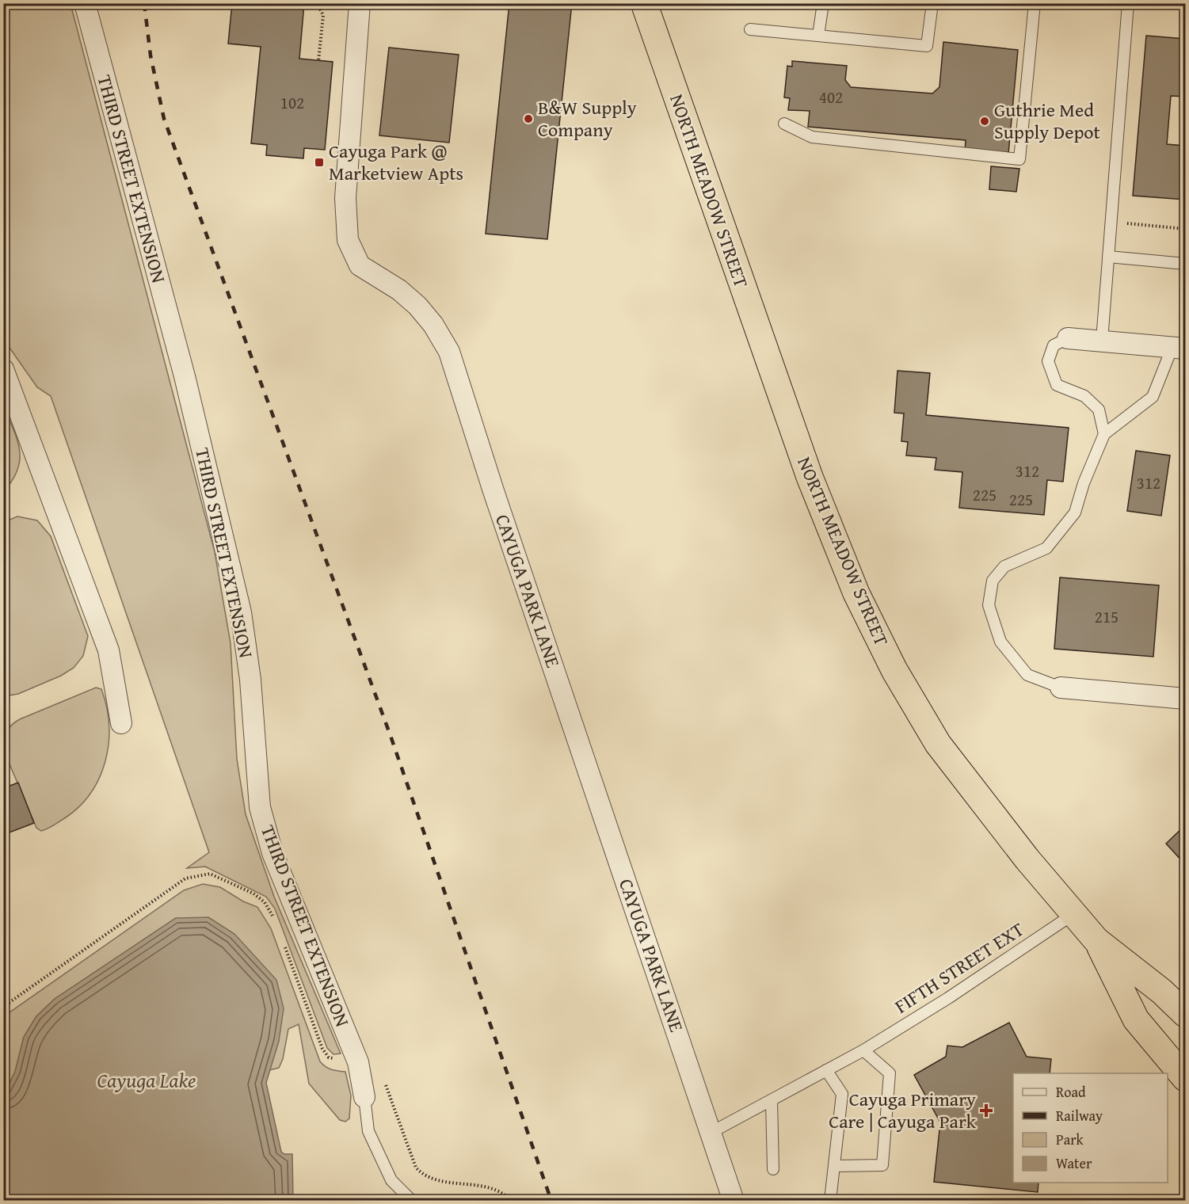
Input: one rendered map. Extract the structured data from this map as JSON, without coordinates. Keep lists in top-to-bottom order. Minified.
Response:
{"streets":{"highway":["NORTH MEADOW STREET"],"street":["THIRD STREET EXTENSION","CAYUGA PARK LANE"],"lane":["FIFTH STREET EXT"]},"crossings":[["NORTH MEADOW STREET","FIFTH STREET EXT"],["CAYUGA PARK LANE","FIFTH STREET EXT"]],"water":["Cayuga Lake"],"places":{"other":["B&W Supply Company","Guthrie Med Supply Depot"],"transit":["Cayuga Park @ Marketview Apts"],"health":["Cayuga Primary Care | Cayuga Park"]},"house_numbers":["402","102","312","312","225","225","215"],"legend":["Road","Railway","Park","Water"]}
